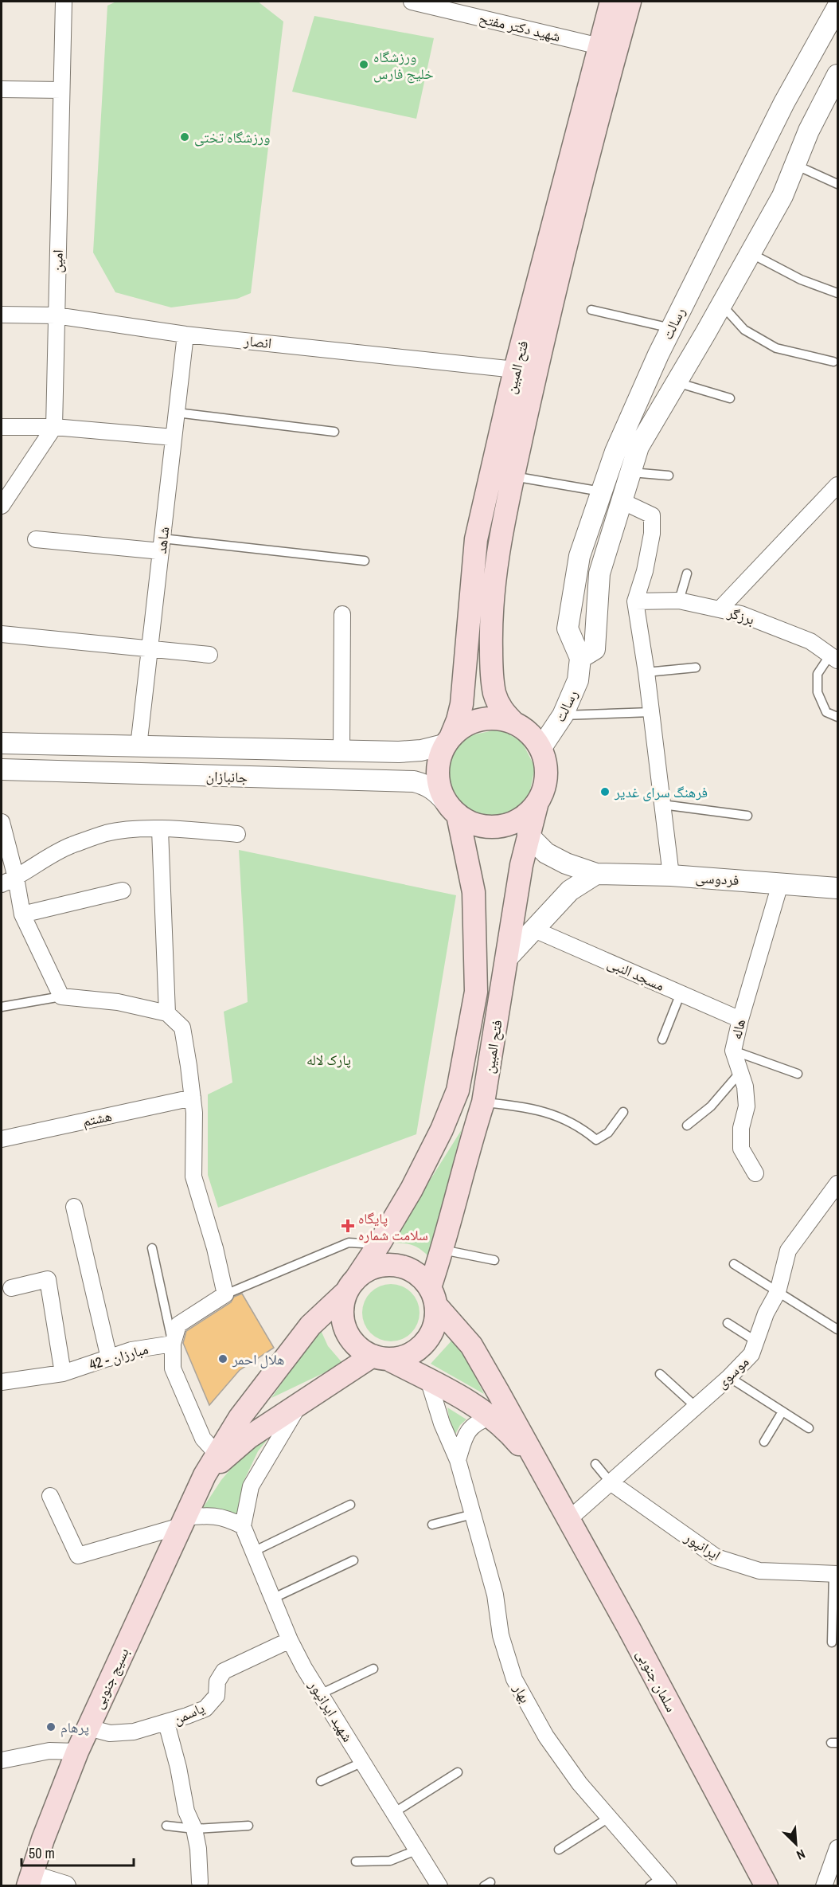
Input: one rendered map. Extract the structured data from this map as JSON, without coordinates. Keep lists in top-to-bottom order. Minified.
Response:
{"streets":{"main road":["فتح المبین","بسیج جنوبی","سلمان جنوبی"],"street":["شهید دکتر مفتح","امین","رسالت","انصار","شاهد","برزگر","جانبازان","فردوسی","مسجد النبی","هاله","هشتم","مبارزان - 42","موسوی","ایرانپور","بهار","شهید ایرانپور","یاسمن"]},"crossings":[["شهید دکتر مفتح","فتح المبین"],["امین","انصار"],["رسالت","فتح المبین"],["رسالت","جانبازان"],["انصار","فتح المبین"],["انصار","شاهد"],["فتح المبین","جانبازان"],["فتح المبین","فردوسی"],["فتح المبین","بسیج جنوبی"],["شاهد","جانبازان"],["فردوسی","هاله"],["مسجد النبی","هاله"],["موسوی","ایرانپور"],["موسوی","سلمان جنوبی"],["بسیج جنوبی","یاسمن"],["شهید ایرانپور","یاسمن"]],"parks":["پارک لاله"],"places":{"other":["ورزشگاه خلیج فارس","ورزشگاه تختی","فرهنگ سرای غدیر","هلال احمر","پرهام"],"health":["پایگاه سلامت شماره"]},"scale_bar":"50 m","north":"bottom right"}
